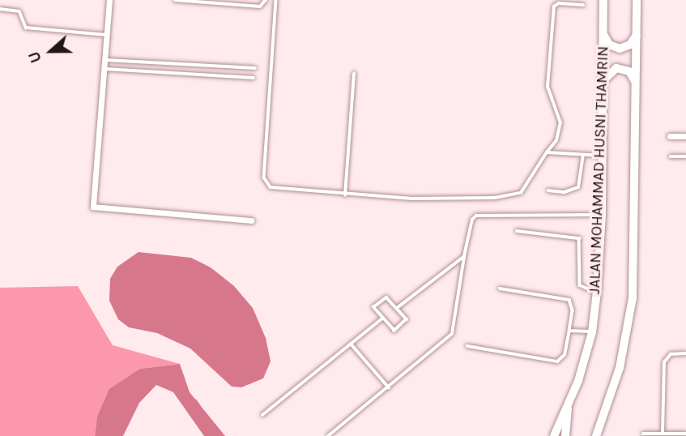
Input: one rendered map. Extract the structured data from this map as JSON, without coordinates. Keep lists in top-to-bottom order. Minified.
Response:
{"streets":{"street":["JALAN MOHAMMAD HUSNI THAMRIN"]},"north":"left"}
